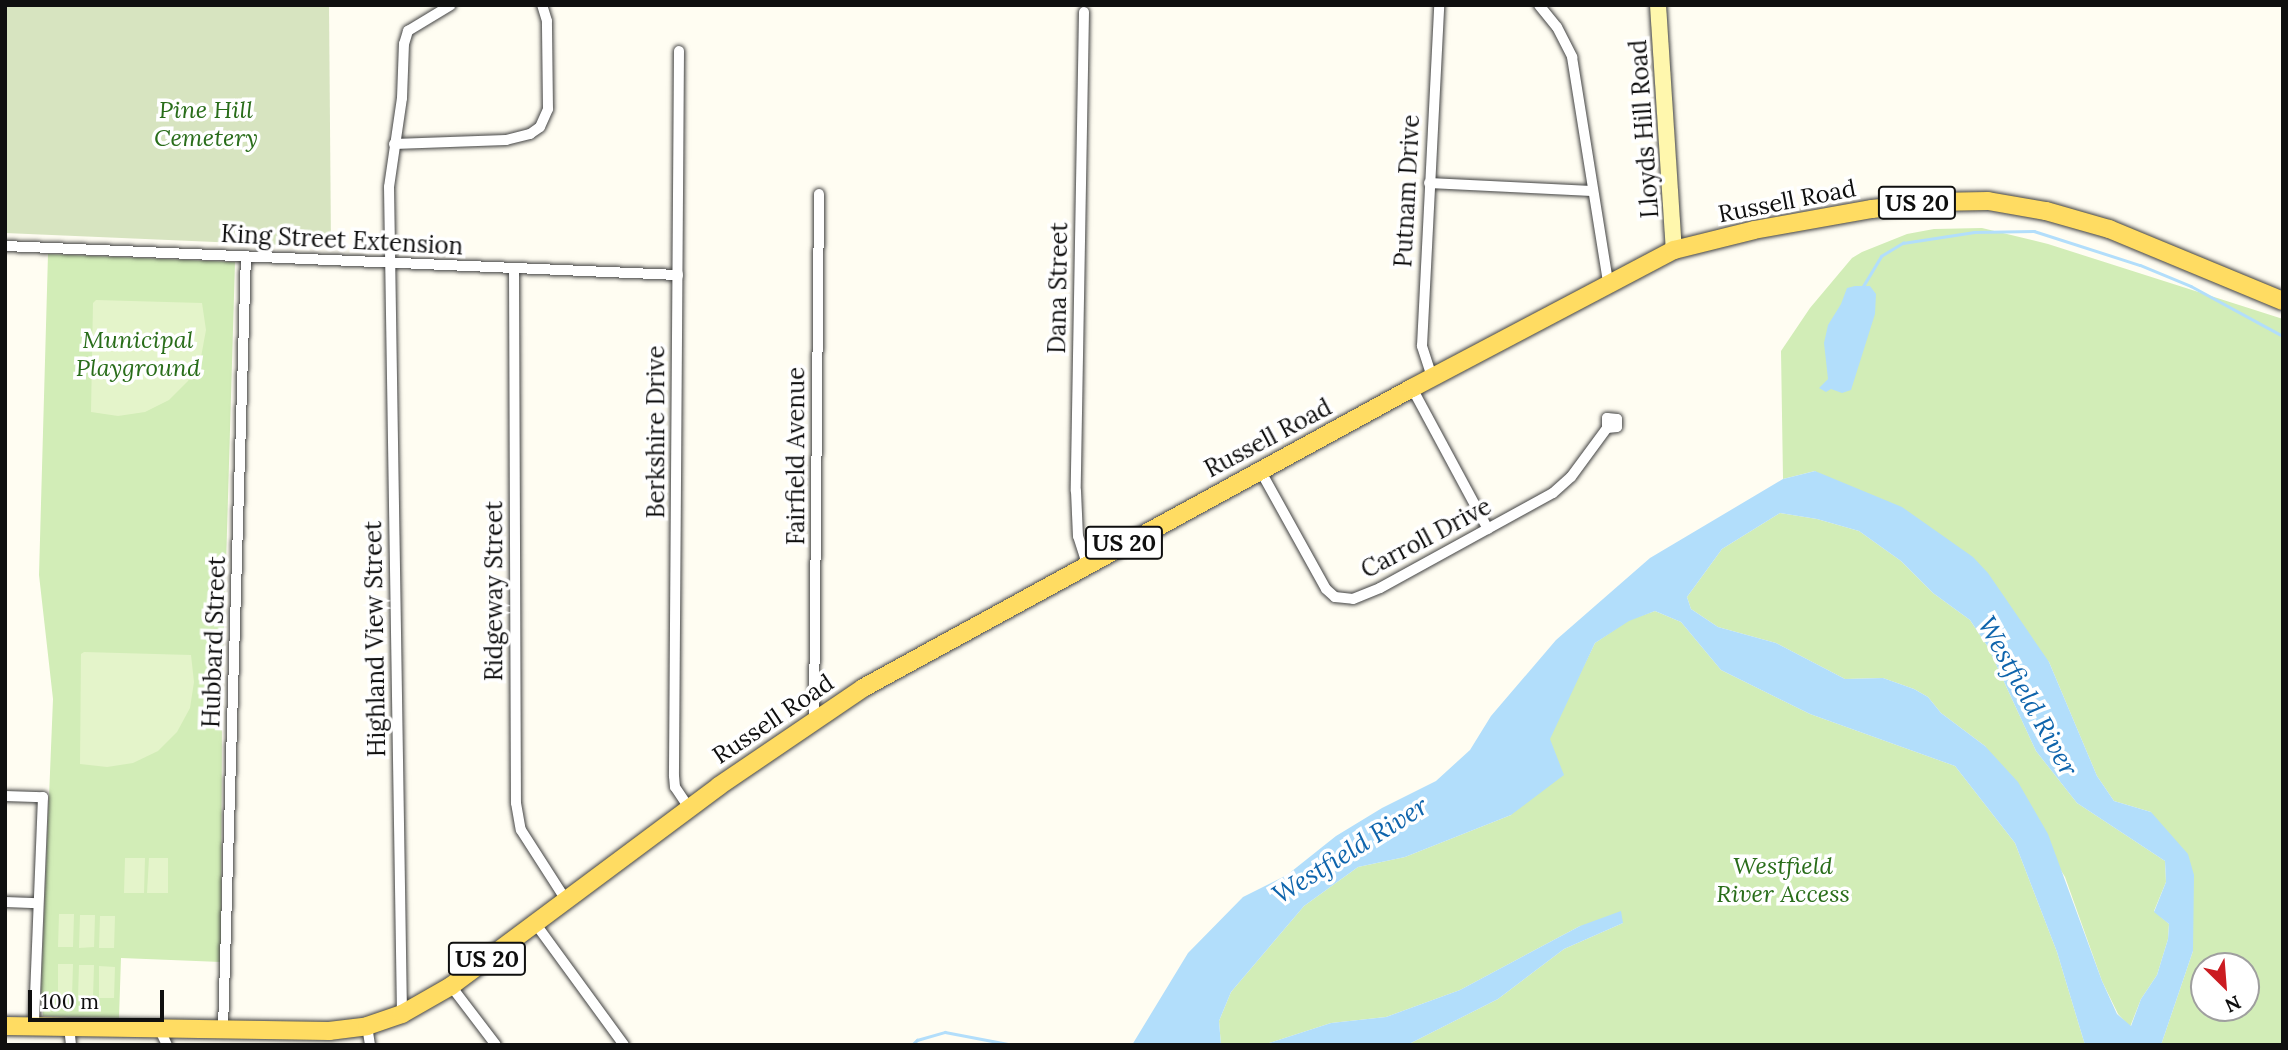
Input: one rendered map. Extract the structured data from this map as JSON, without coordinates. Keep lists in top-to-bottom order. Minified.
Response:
{"streets":{"main road":["Lloyds Hill Road","Russell Road","US 20"],"street":["Putnam Drive","King Street Extension","Dana Street","Berkshire Drive","Fairfield Avenue","Carroll Drive","Ridgeway Street","Highland View Street","Hubbard Street"]},"crossings":[["Lloyds Hill Road","Russell Road"],["Putnam Drive","Russell Road"],["Russell Road","US 20"],["Russell Road","Dana Street"],["Russell Road","Berkshire Drive"],["Russell Road","Fairfield Avenue"],["Russell Road","Carroll Drive"],["Russell Road","Ridgeway Street"],["Russell Road","Highland View Street"],["US 20","Hubbard Street"],["King Street Extension","Berkshire Drive"],["King Street Extension","Ridgeway Street"],["King Street Extension","Highland View Street"],["King Street Extension","Hubbard Street"]],"water":["Westfield River"],"parks":["Pine Hill Cemetery","Municipal Playground","Westfield River Access"],"scale_bar":"100 m","north":"bottom right"}
